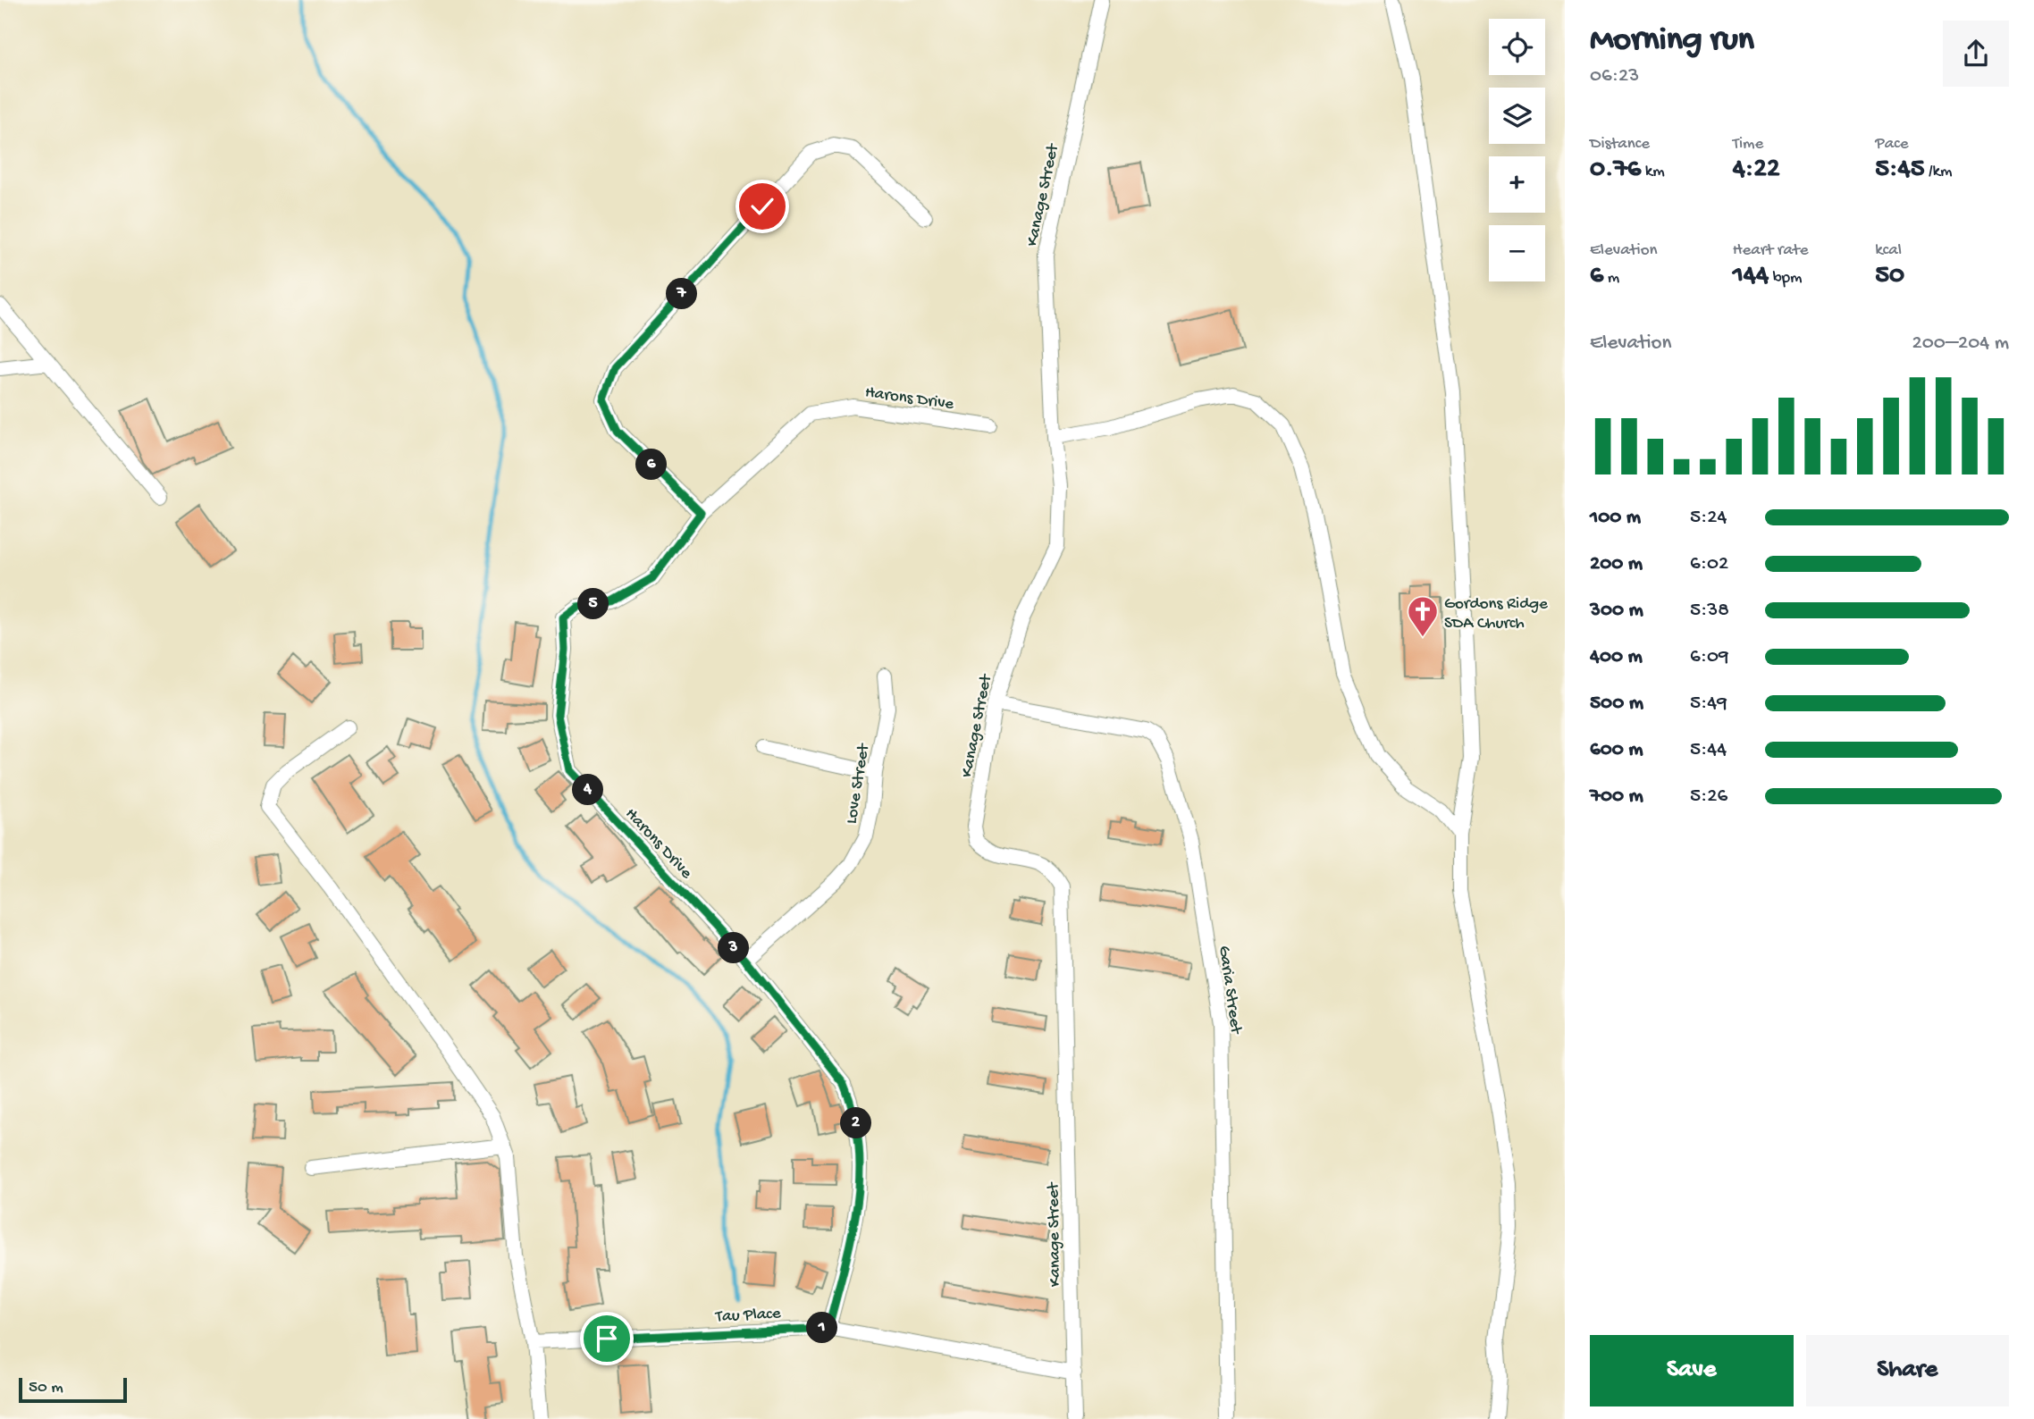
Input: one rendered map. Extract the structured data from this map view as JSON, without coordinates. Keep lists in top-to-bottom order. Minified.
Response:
{"streets":{"street":["Kanage Street","Harons Drive","Love Street","Garia Street","Tau Place"]},"crossings":[["Kanage Street","Garia Street"],["Kanage Street","Tau Place"],["Harons Drive","Love Street"],["Harons Drive","Tau Place"]],"places":{"church":["Gordons Ridge SDA Church"]},"scale_bar":"50 m","page":{"heading":["Morning run","06:23"],"map_buttons":["+","−"],"stats":[["Distance","0.76 km"],["Time","4:22"],["Pace","5:45 /km"],["Elevation","6 m"],["Heart rate","144 bpm"],["kcal","50"]],"pins":["7","6","5","4","3","2","1"],"chart":["Elevation","200–204 m"],"list":[{"name":"100 m","note":"5:24"},{"name":"200 m","note":"6:02"},{"name":"300 m","note":"5:38"},{"name":"400 m","note":"6:09"},{"name":"500 m","note":"5:49"},{"name":"600 m","note":"5:44"},{"name":"700 m","note":"5:26"}],"buttons":["Save","Share"],"scale":"50 m"}}
